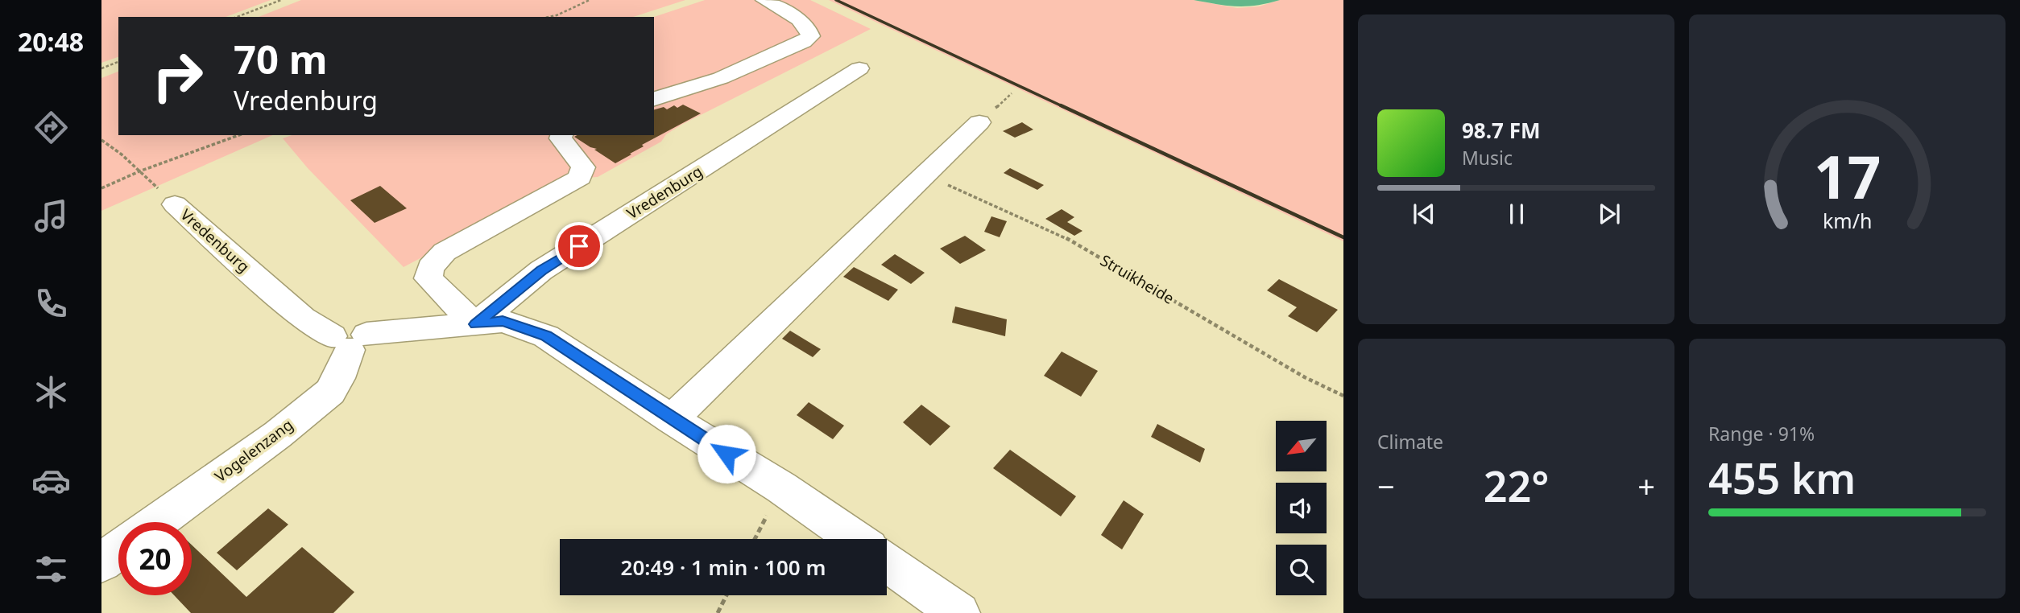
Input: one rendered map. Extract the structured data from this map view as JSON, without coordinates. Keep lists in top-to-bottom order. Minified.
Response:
{"streets":{"lane":["Vredenburg","Vogelenzang"],"path":["Struikheide"]},"crossings":[["Vredenburg","Vogelenzang"]],"north":"bottom left","page":{"tabs":"20:48","turn":["70 m","Vredenburg"],"song":["98.7 FM","Music"],"tile":["Climate",["Range · 91%","455 km"]],"heat":["−","22°","+"],"limit":"20","trip":"20:49 · 1 min · 100 m","gauge":["17","km/h"]}}
